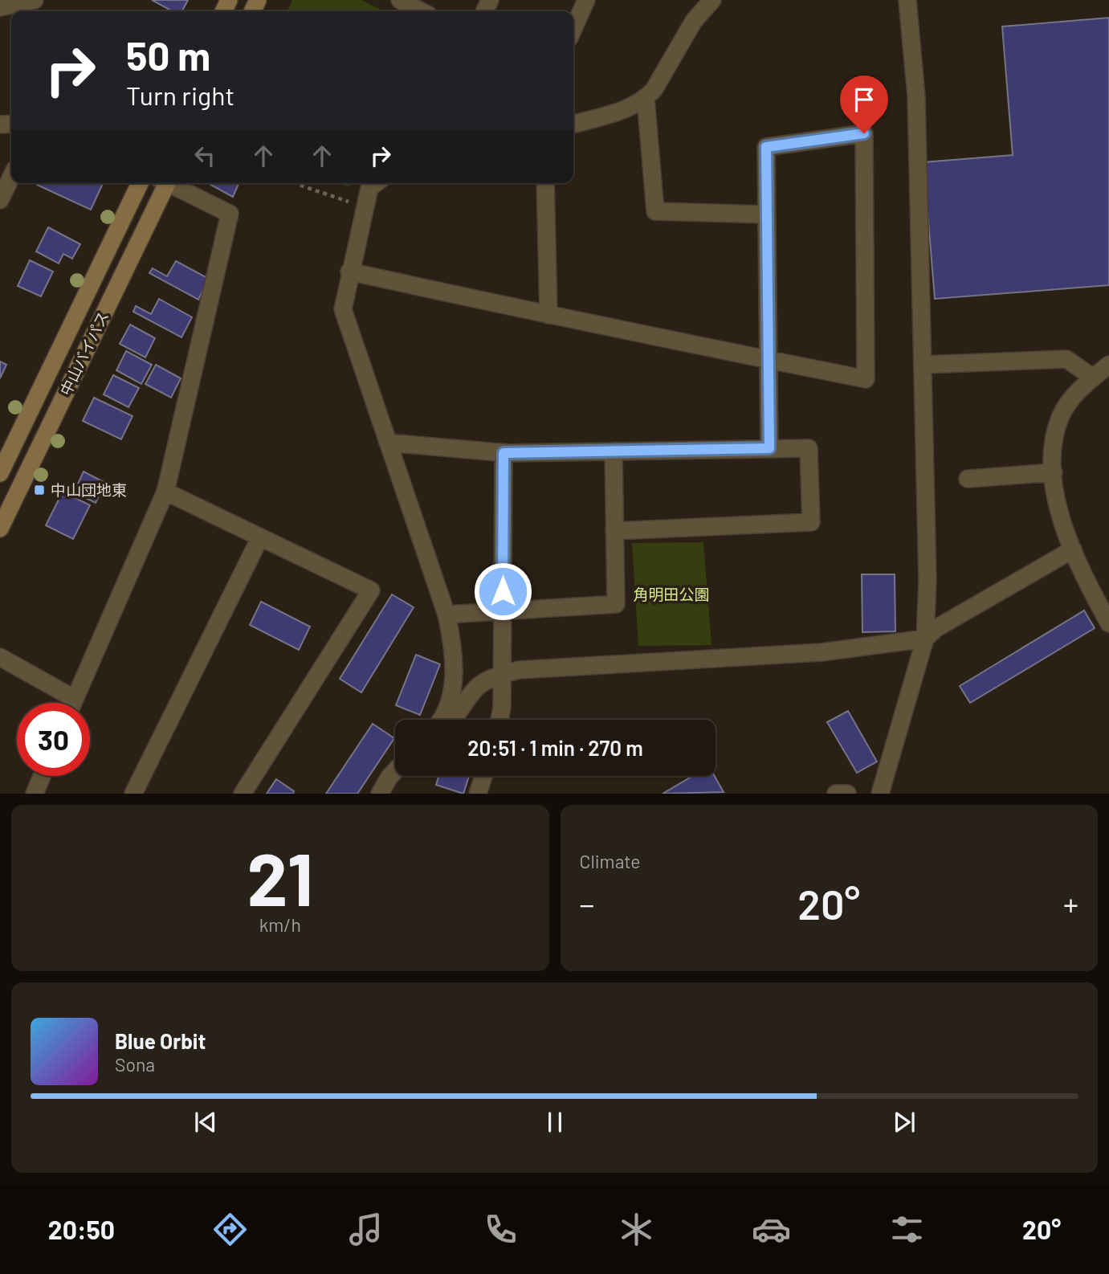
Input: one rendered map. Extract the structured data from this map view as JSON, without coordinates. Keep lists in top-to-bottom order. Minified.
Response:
{"streets":{"street":["中山バイパス"]},"parks":["角明田公園"],"places":{"transit":["中山団地東"]},"page":{"turn":["50 m","Turn right"],"limit":"30","trip":"20:51 · 1 min · 270 m","tile":[["21","km/h"],"Climate"],"heat":["−","20°","+"],"song":["Blue Orbit","Sona"],"tabs":["20:50","20°"]}}
